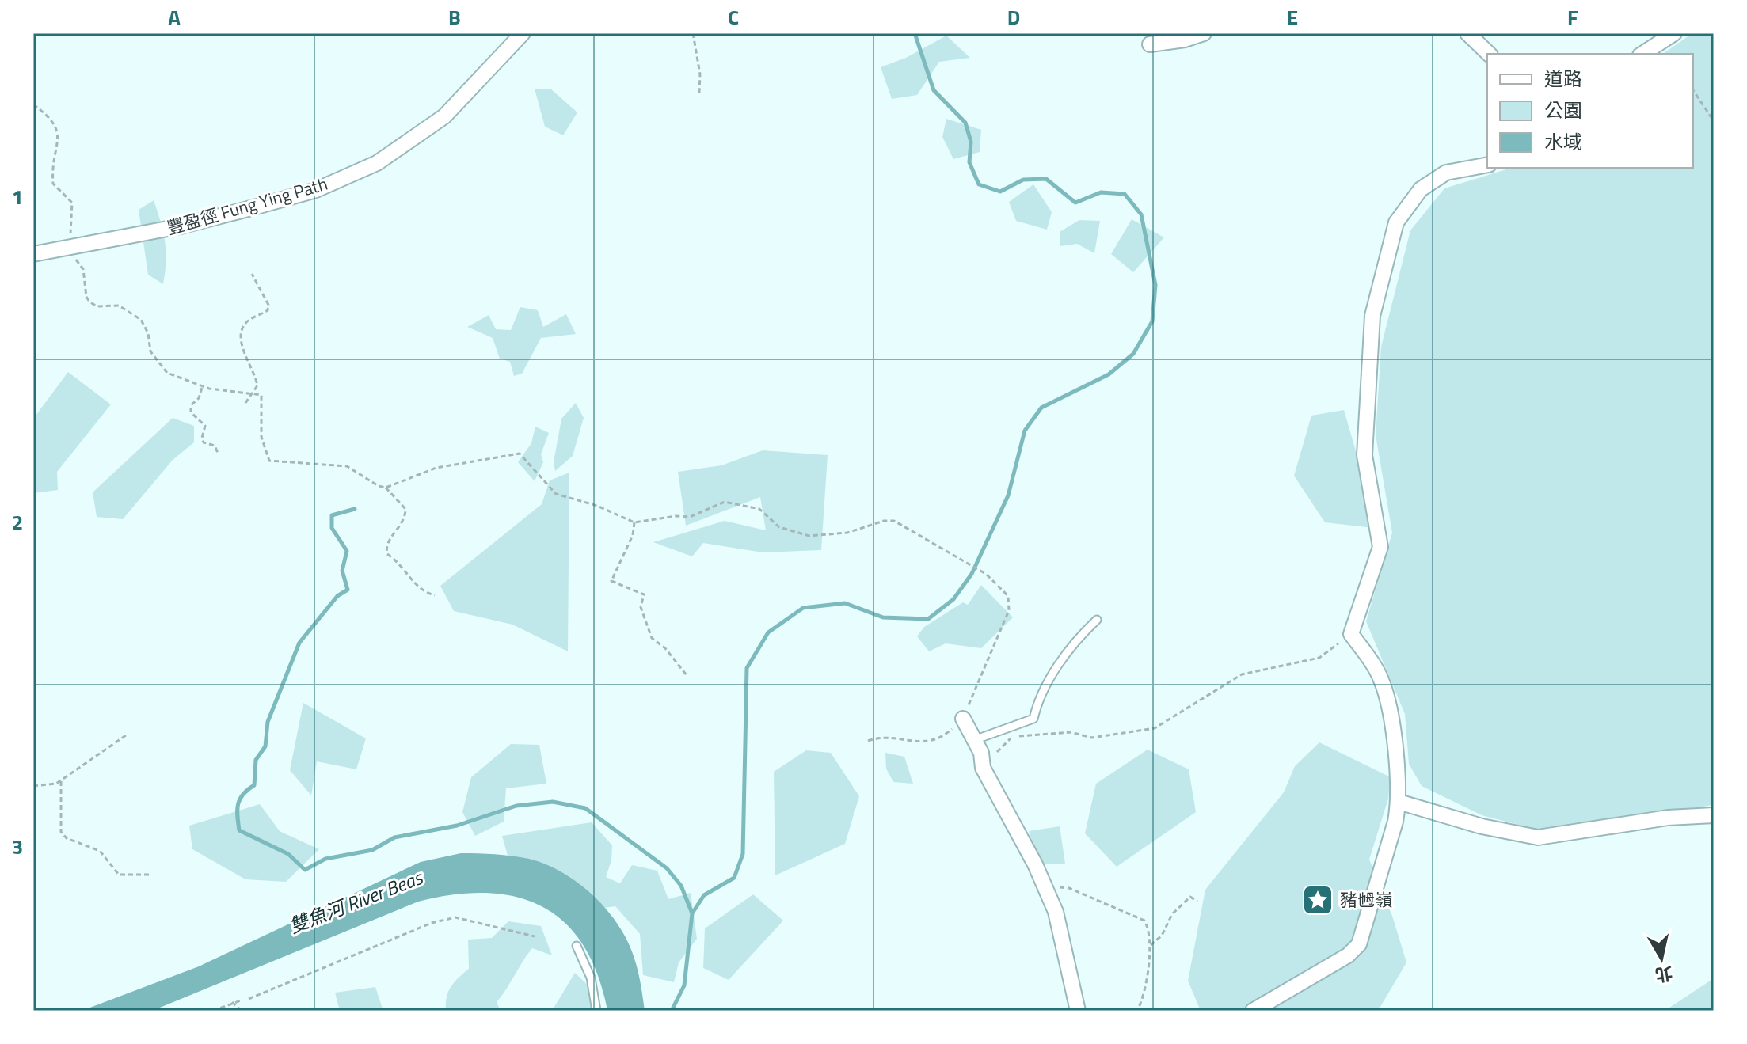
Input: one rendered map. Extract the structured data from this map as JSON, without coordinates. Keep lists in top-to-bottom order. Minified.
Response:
{"streets":{"street":["豐盈徑 Fung Ying Path"]},"water":["雙魚河 River Beas"],"places":{"place":["豬乸嶺"]},"legend":["道路","公園","水域"],"north":"bottom","grid":{"columns":["A","B","C","D","E","F"],"rows":["1","2","3"]}}
